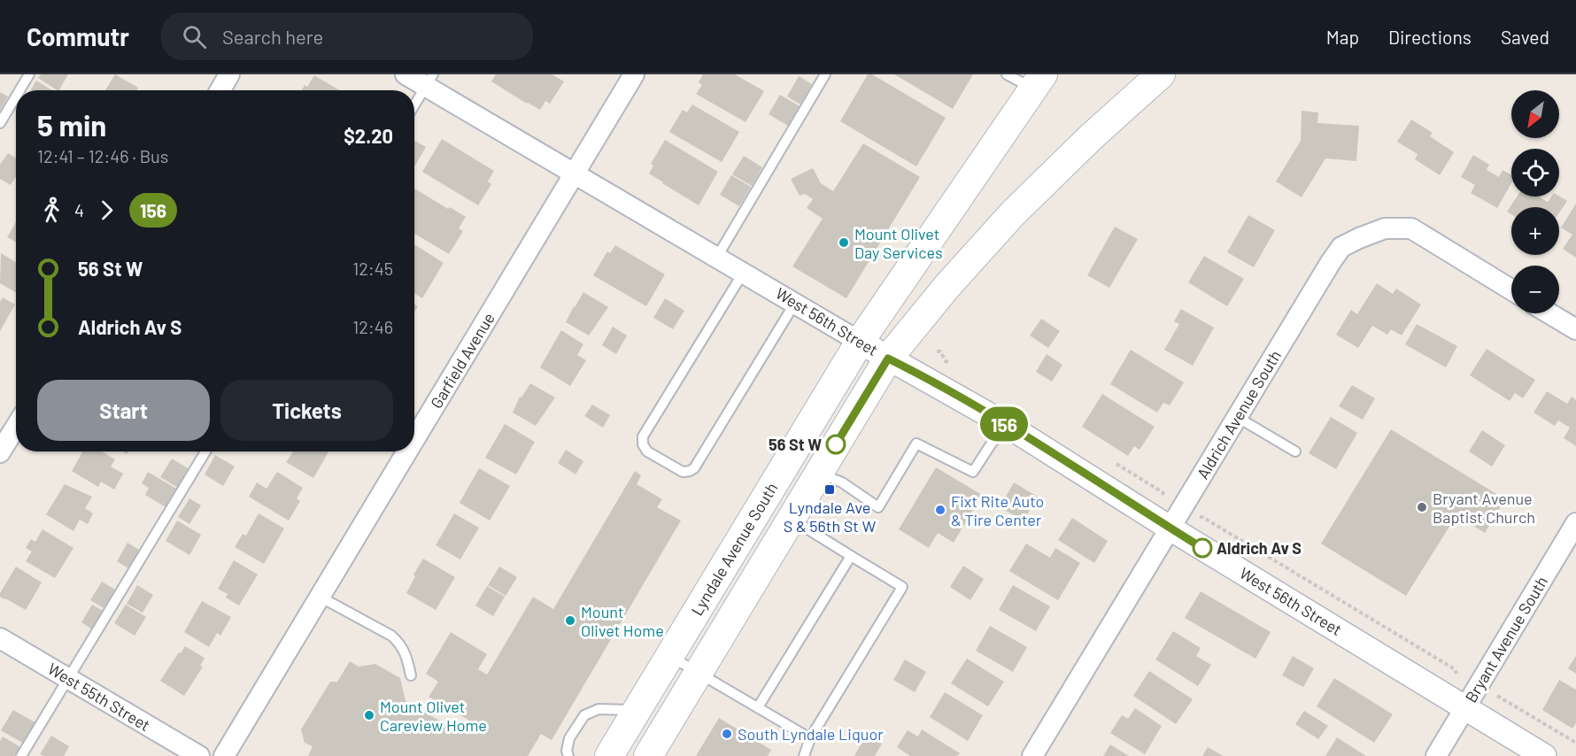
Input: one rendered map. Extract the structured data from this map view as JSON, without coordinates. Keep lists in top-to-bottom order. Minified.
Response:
{"streets":{"main road":["Lyndale Avenue South"],"street":["West 56th Street","Garfield Avenue","Aldrich Avenue South","Bryant Avenue South","West 55th Street"]},"crossings":[["West 56th Street","Garfield Avenue"],["West 56th Street","Aldrich Avenue South"],["West 56th Street","Lyndale Avenue South"],["West 56th Street","Bryant Avenue South"]],"places":{"other":["Mount Olivet Day Services","56 St W","Bryant Avenue Baptist Church","Fixt Rite Auto & Tire Center","Aldrich Av S","Mount Olivet Home","Mount Olivet Careview Home","South Lyndale Liquor"],"transit":["Lyndale Ave S & 56th St W"]},"lines":["bus line 156"],"north":"bottom left","page":{"header":"Commutr","search":"Search here","nav":["Map","Directions","Saved"],"on_map":"156","map_buttons":["+","−"],"heading":["5 min","12:41 – 12:46 · Bus","$2.20"],"legs":["4","156"],"list":[{"name":"56 St W","value":"12:45"},{"name":"Aldrich Av S","value":"12:46"}],"buttons":["Start","Tickets"]}}
